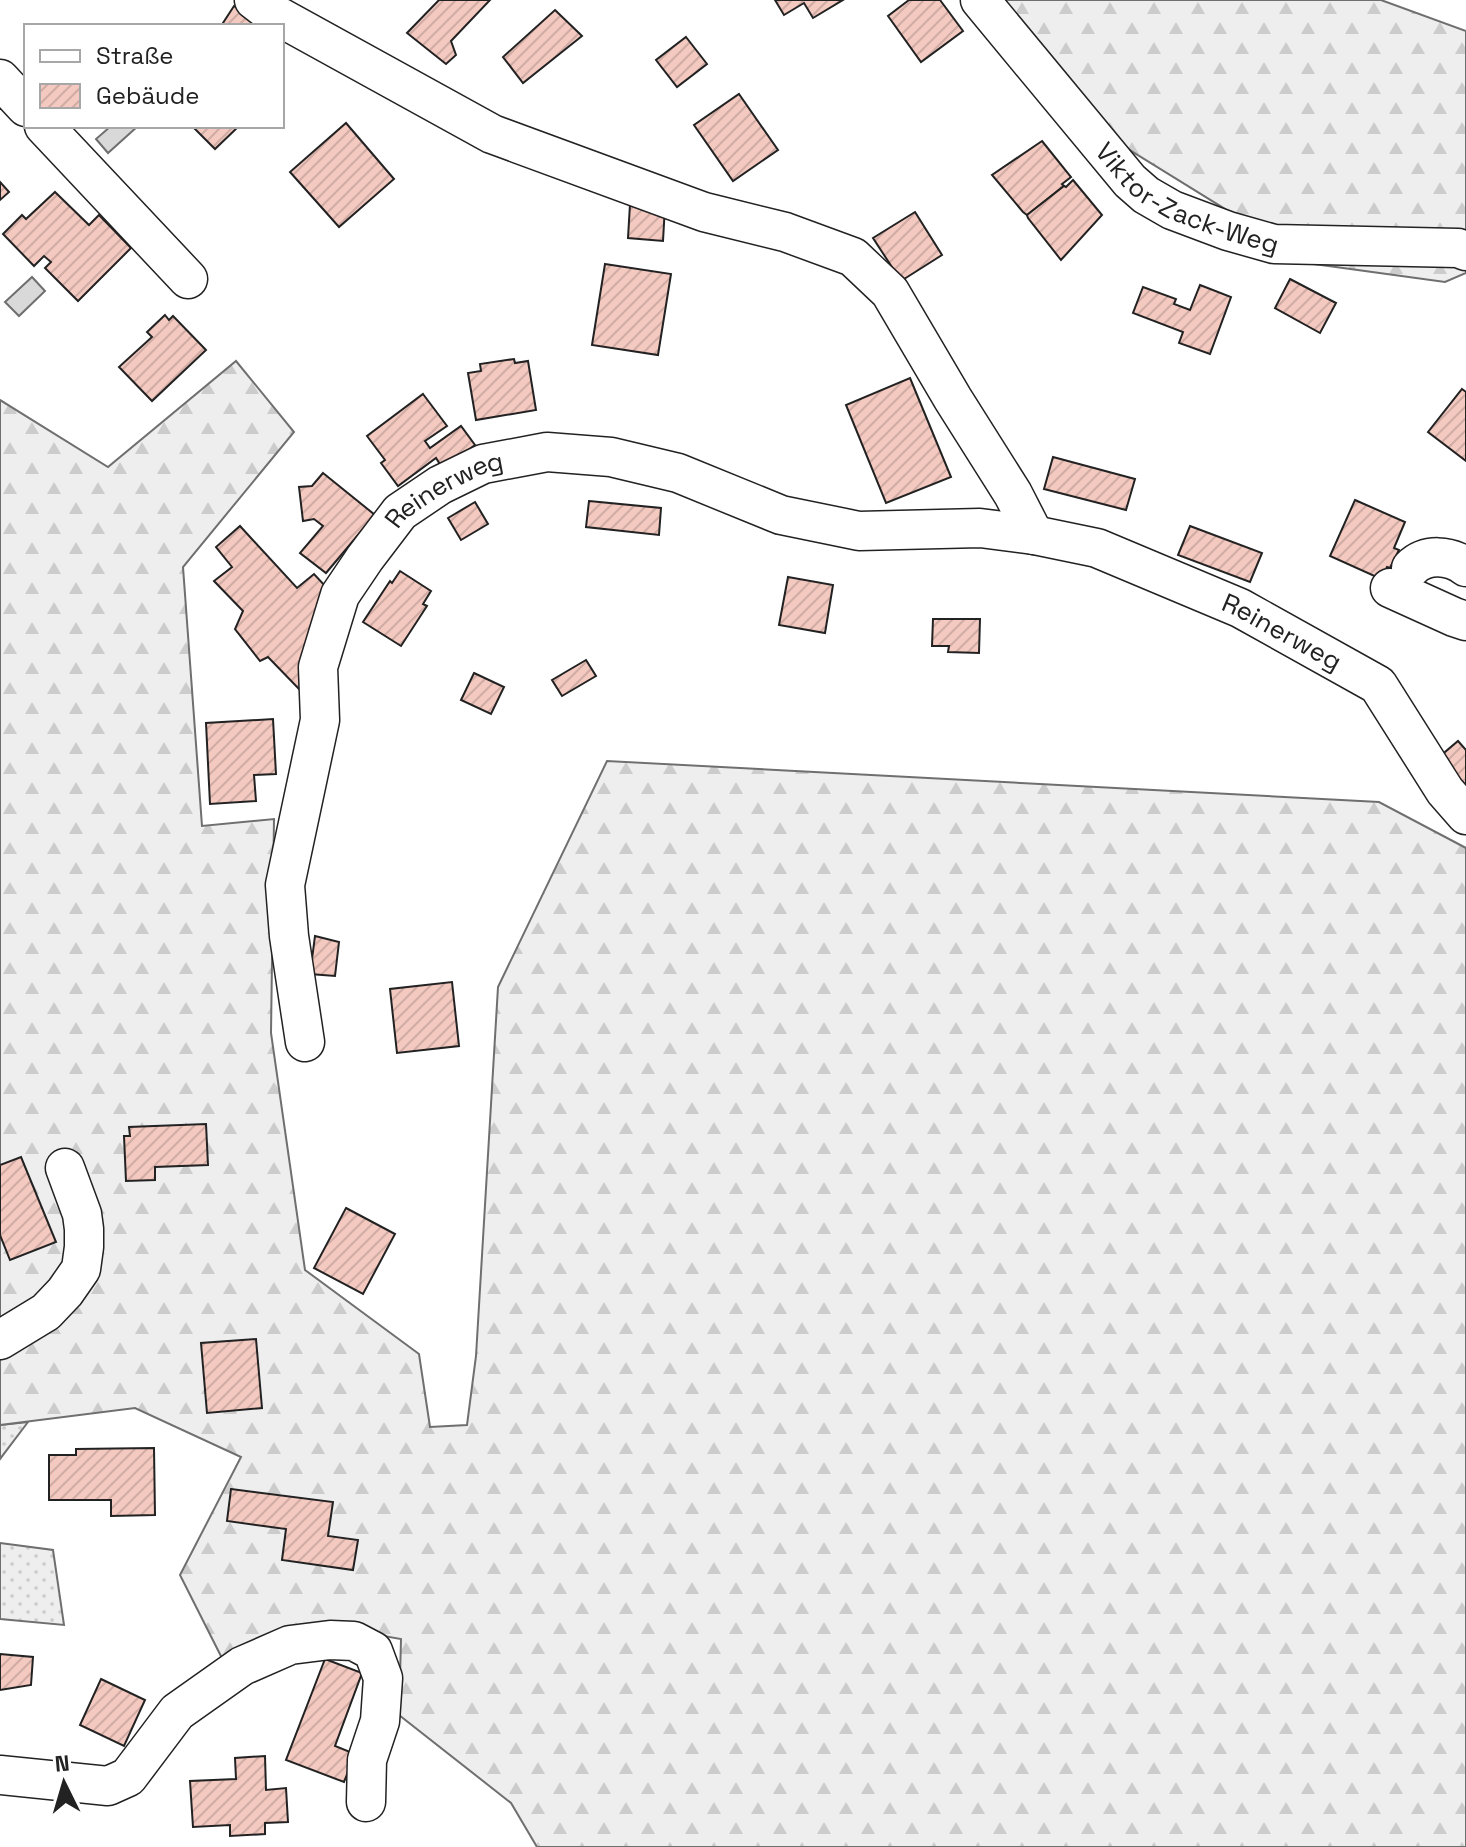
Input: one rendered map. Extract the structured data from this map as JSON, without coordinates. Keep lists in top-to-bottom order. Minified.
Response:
{"streets":{"street":["Viktor-Zack-Weg","Reinerweg"]},"legend":["Straße","Gebäude"],"north":"top"}
